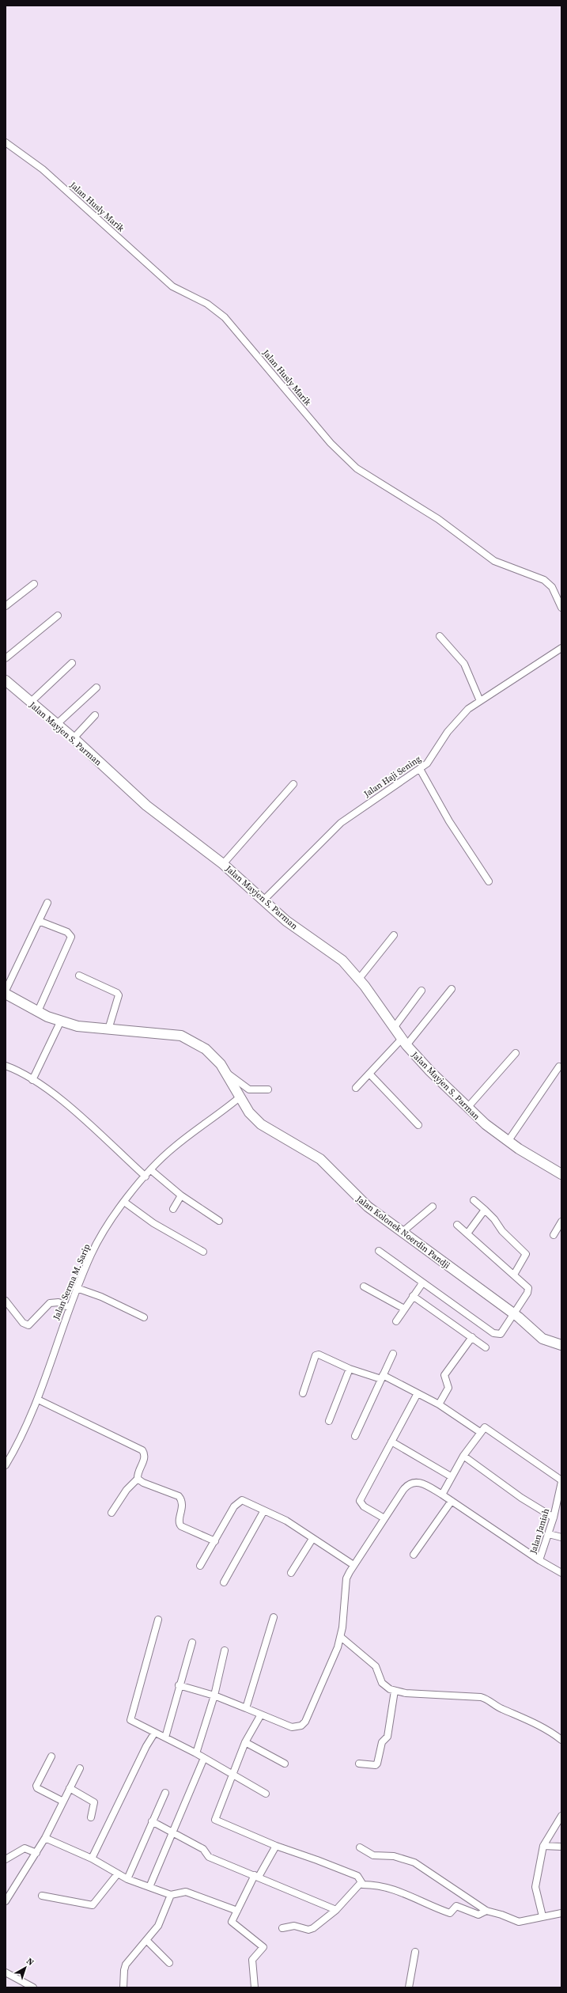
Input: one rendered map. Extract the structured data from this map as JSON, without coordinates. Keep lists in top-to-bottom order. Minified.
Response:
{"streets":{"street":["Jalan Husly Marik","Jalan Mayjen S. Parman","Jalan Haji Sening","Jalan Kolonek Noerdin Pandji","Jalan Serma M. Sarip","Jalan Janiah"]},"crossings":[["Jalan Mayjen S. Parman","Jalan Haji Sening"],["Jalan Kolonek Noerdin Pandji","Jalan Serma M. Sarip"]],"north":"top right"}
